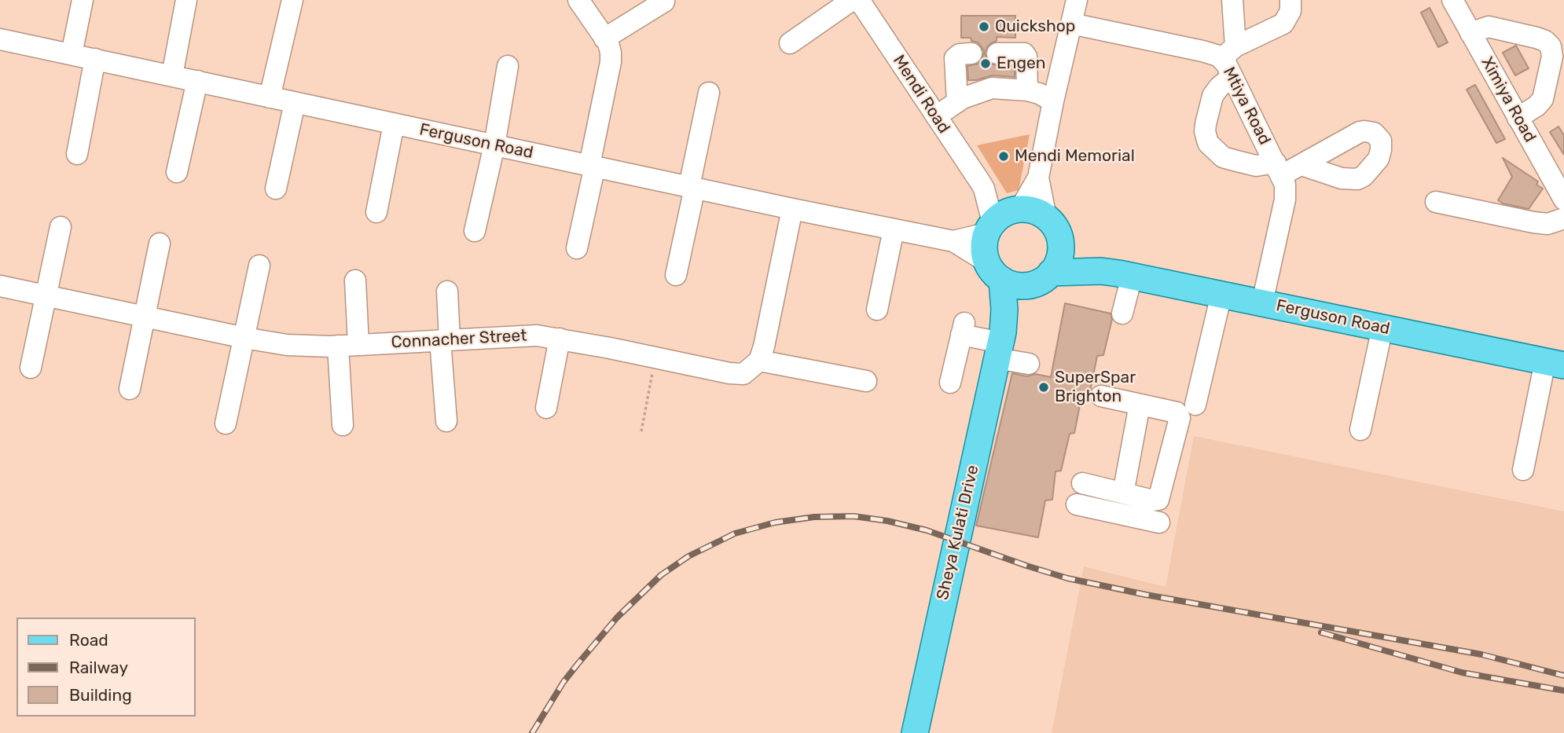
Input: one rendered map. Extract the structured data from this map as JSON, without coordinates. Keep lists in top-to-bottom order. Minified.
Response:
{"streets":{"main road":["Ferguson Road","Sheya Kulati Drive"],"street":["Mendi Road","Ximiya Road","Mtiya Road","Connacher Street"]},"crossings":[["Mendi Road","Ferguson Road"],["Mendi Road","Sheya Kulati Drive"],["Mtiya Road","Ferguson Road"],["Ferguson Road","Sheya Kulati Drive"]],"places":["Quickshop","Engen","Mendi Memorial","SuperSpar Brighton"],"legend":["Road","Railway","Building"]}
